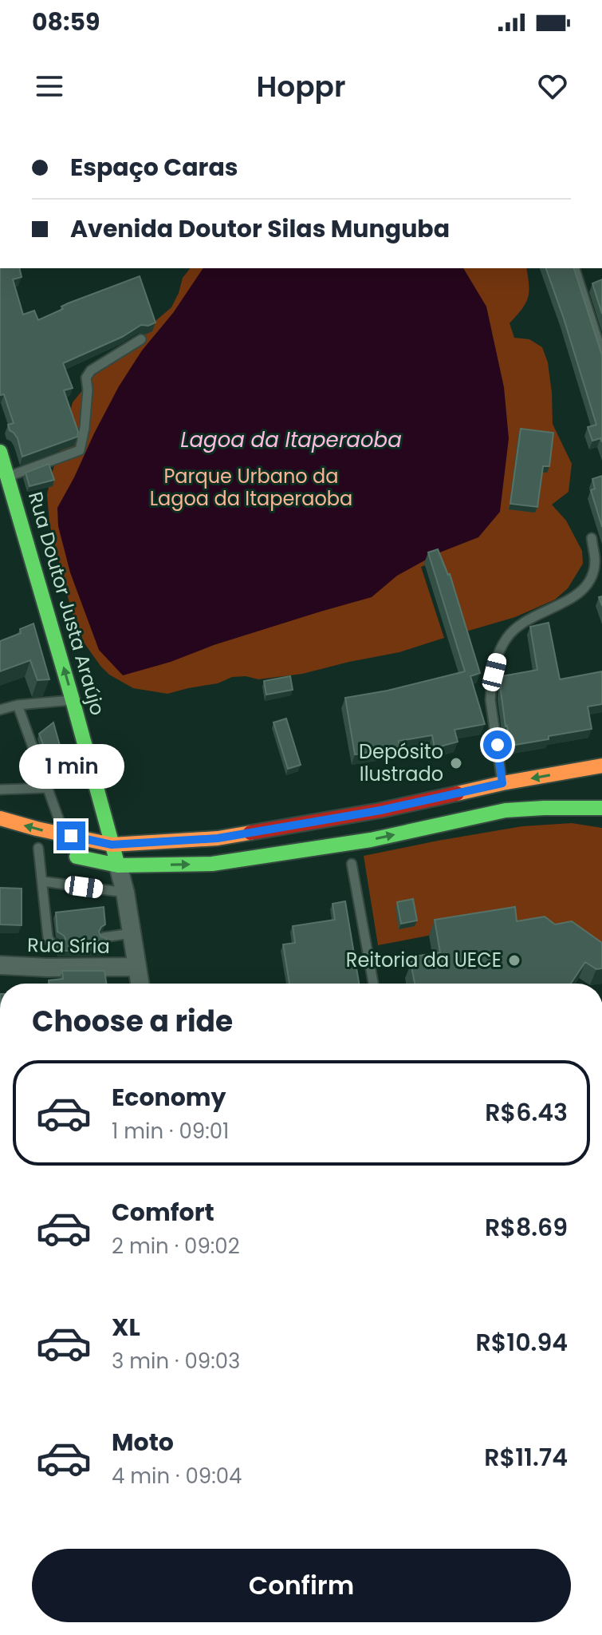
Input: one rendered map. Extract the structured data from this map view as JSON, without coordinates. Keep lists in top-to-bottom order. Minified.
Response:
{"streets":{"main road":["Rua Doutor Justa Araújo"],"street":["Rua Síria"]},"crossings":[["Rua Doutor Justa Araújo","Rua Síria"]],"one_way":["Rua Doutor Justa Araújo"],"water":["Lagoa da Itaperaoba"],"parks":["Parque Urbano da Lagoa da Itaperaoba"],"places":["Depósito Ilustrado","Reitoria da UECE"],"page":{"status":"08:59","header":"Hoppr","banner":["Espaço Caras","Avenida Doutor Silas Munguba"],"bubble":"1 min","heading":"Choose a ride","list":[{"name":"Economy","note":"1 min · 09:01","value":"R$6.43"},{"name":"Comfort","note":"2 min · 09:02","value":"R$8.69"},{"name":"XL","note":"3 min · 09:03","value":"R$10.94"},{"name":"Moto","note":"4 min · 09:04","value":"R$11.74"}],"buttons":"Confirm"}}
